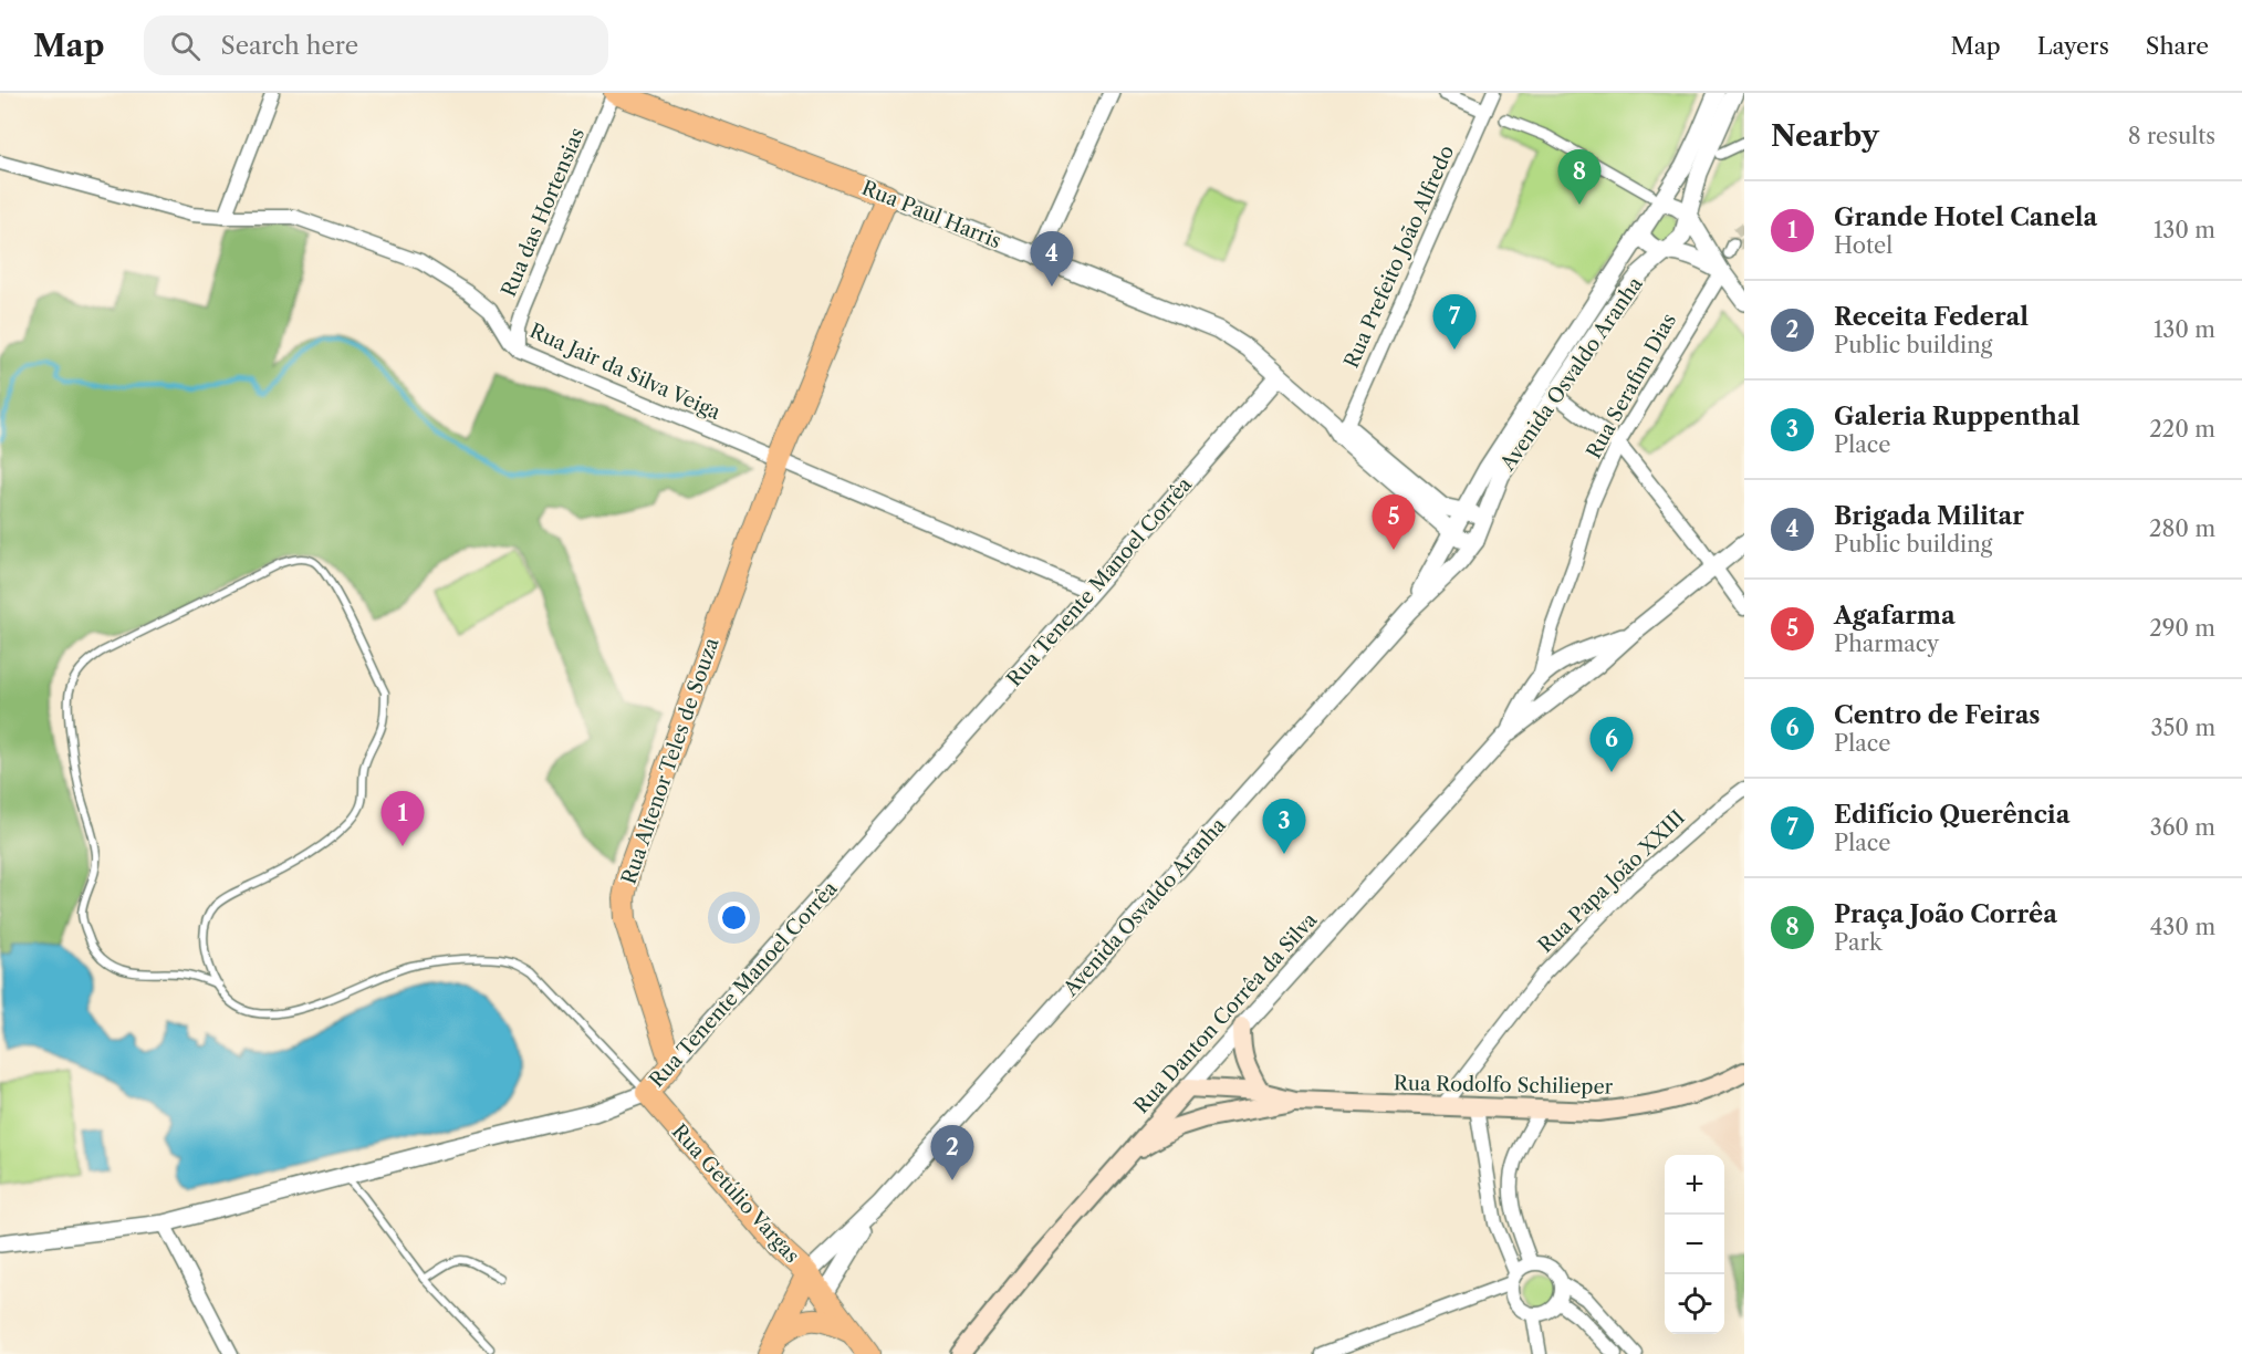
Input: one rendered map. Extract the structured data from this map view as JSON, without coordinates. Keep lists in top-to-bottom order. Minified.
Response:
{"streets":{"main road":["Rua Paul Harris","Avenida Osvaldo Aranha","Rua Tenente Manoel Corrêa","Rua Altenor Teles de Souza","Rua Danton Corrêa da Silva","Rua Rodolfo Schilieper","Rua Getúlio Vargas"],"street":["Rua das Hortensias","Rua Prefeito João Alfredo","Rua Jair da Silva Veiga","Rua Serafim Dias","Rua Papa João XXIII"]},"crossings":[["Rua das Hortensias","Rua Paul Harris"],["Rua das Hortensias","Rua Jair da Silva Veiga"],["Rua Paul Harris","Rua Prefeito João Alfredo"],["Rua Paul Harris","Avenida Osvaldo Aranha"],["Rua Paul Harris","Rua Tenente Manoel Corrêa"],["Rua Paul Harris","Rua Altenor Teles de Souza"],["Rua Jair da Silva Veiga","Rua Tenente Manoel Corrêa"],["Rua Jair da Silva Veiga","Rua Altenor Teles de Souza"],["Avenida Osvaldo Aranha","Rua Getúlio Vargas"],["Rua Serafim Dias","Rua Danton Corrêa da Silva"],["Rua Tenente Manoel Corrêa","Rua Altenor Teles de Souza"],["Rua Tenente Manoel Corrêa","Rua Getúlio Vargas"],["Rua Papa João XXIII","Rua Rodolfo Schilieper"],["Rua Danton Corrêa da Silva","Rua Rodolfo Schilieper"]],"page":{"header":"Map","search":"Search here","nav":["Map","Layers","Share"],"heading":["Nearby","8 results"],"pins":["8","4","7","5","6","1","3","2"],"list":[{"mark":"1","name":"Grande Hotel Canela","note":"Hotel","value":"130 m"},{"mark":"2","name":"Receita Federal","note":"Public building","value":"130 m"},{"mark":"3","name":"Galeria Ruppenthal","note":"Place","value":"220 m"},{"mark":"4","name":"Brigada Militar","note":"Public building","value":"280 m"},{"mark":"5","name":"Agafarma","note":"Pharmacy","value":"290 m"},{"mark":"6","name":"Centro de Feiras","note":"Place","value":"350 m"},{"mark":"7","name":"Edifício Querência","note":"Place","value":"360 m"},{"mark":"8","name":"Praça João Corrêa","note":"Park","value":"430 m"}],"map_buttons":["+","−"]}}
